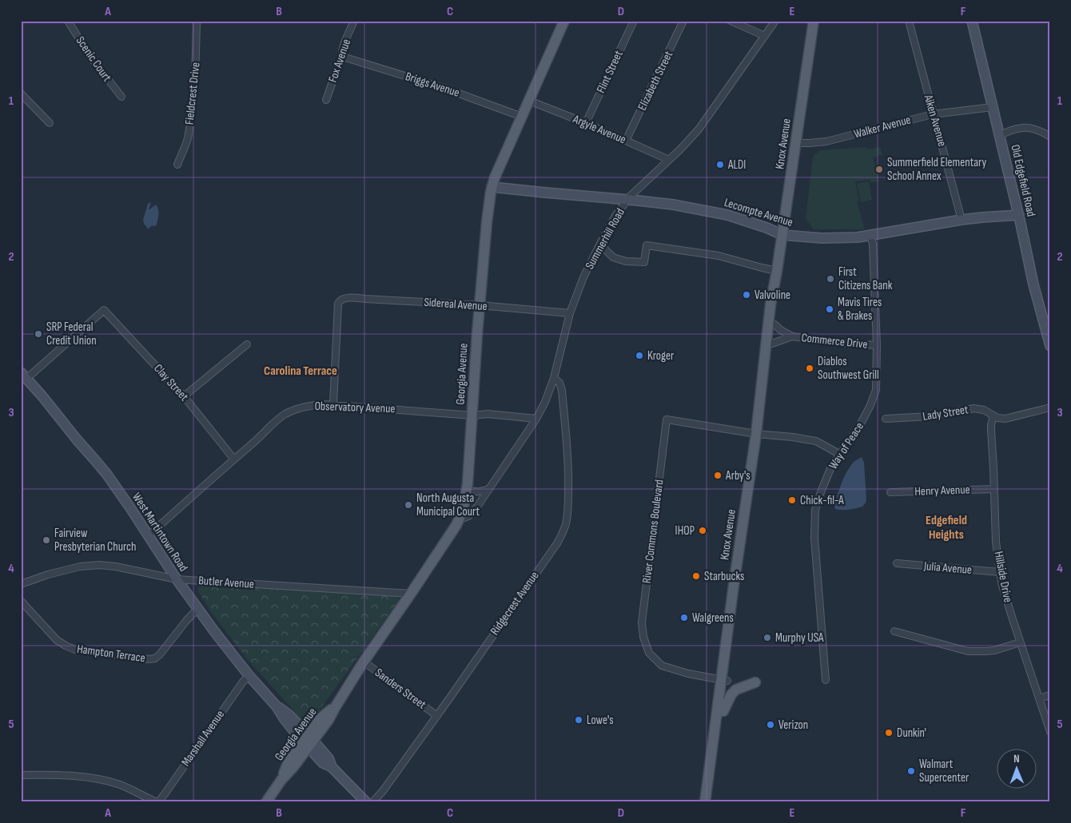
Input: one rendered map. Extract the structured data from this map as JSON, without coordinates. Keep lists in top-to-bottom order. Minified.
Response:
{"streets":{"main road":["Knox Avenue","Georgia Avenue"],"street":["Scenic Court","Fox Avenue","Flint Street","Elizabeth Street","Briggs Avenue","Fieldcrest Drive","Aiken Avenue","Walker Avenue","Argyle Avenue","Old Edgefield Road","Lecompte Avenue","Summerhill Road","Sidereal Avenue","Commerce Drive","Clay Street","Observatory Avenue","Lady Street","Way of Peace","Henry Avenue","River Commons Boulevard","West Martintown Road","Julia Avenue","Hillside Drive","Butler Avenue","Ridgecrest Avenue","Hampton Terrace","Sanders Street","Marshall Avenue"]},"crossings":[["Fox Avenue","Briggs Avenue"],["Flint Street","Argyle Avenue"],["Elizabeth Street","Argyle Avenue"],["Briggs Avenue","Georgia Avenue"],["Aiken Avenue","Walker Avenue"],["Aiken Avenue","Lecompte Avenue"],["Walker Avenue","Knox Avenue"],["Walker Avenue","Old Edgefield Road"],["Argyle Avenue","Summerhill Road"],["Argyle Avenue","Georgia Avenue"],["Knox Avenue","Lecompte Avenue"],["Knox Avenue","Commerce Drive"],["Knox Avenue","River Commons Boulevard"],["Old Edgefield Road","Lecompte Avenue"],["Lecompte Avenue","Summerhill Road"],["Lecompte Avenue","Georgia Avenue"],["Lecompte Avenue","Way of Peace"],["Summerhill Road","Sidereal Avenue"],["Summerhill Road","Georgia Avenue"],["Summerhill Road","Observatory Avenue"],["Summerhill Road","Ridgecrest Avenue"],["Sidereal Avenue","Georgia Avenue"],["Sidereal Avenue","Observatory Avenue"],["Commerce Drive","Way of Peace"],["Georgia Avenue","Observatory Avenue"],["Georgia Avenue","West Martintown Road"],["Georgia Avenue","Butler Avenue"],["Georgia Avenue","Sanders Street"],["Clay Street","Observatory Avenue"],["Clay Street","West Martintown Road"],["Observatory Avenue","West Martintown Road"],["Lady Street","Hillside Drive"],["Henry Avenue","Hillside Drive"],["West Martintown Road","Butler Avenue"],["West Martintown Road","Hampton Terrace"],["West Martintown Road","Marshall Avenue"],["Julia Avenue","Hillside Drive"],["Ridgecrest Avenue","Sanders Street"]],"districts":["Carolina Terrace","Edgefield Heights"],"places":["ALDI","Summerfield Elementary School Annex","First Citizens Bank","Valvoline","Mavis Tires & Brakes","SRP Federal Credit Union","Kroger","Diablos Southwest Grill","Arby's","Chick-fil-A","North Augusta Municipal Court","IHOP","Fairview Presbyterian Church","Starbucks","Walgreens","Murphy USA","Lowe's","Verizon","Dunkin'","Walmart Supercenter"],"north":"top","grid":{"columns":["A","B","C","D","E","F"],"rows":["1","2","3","4","5"]}}
